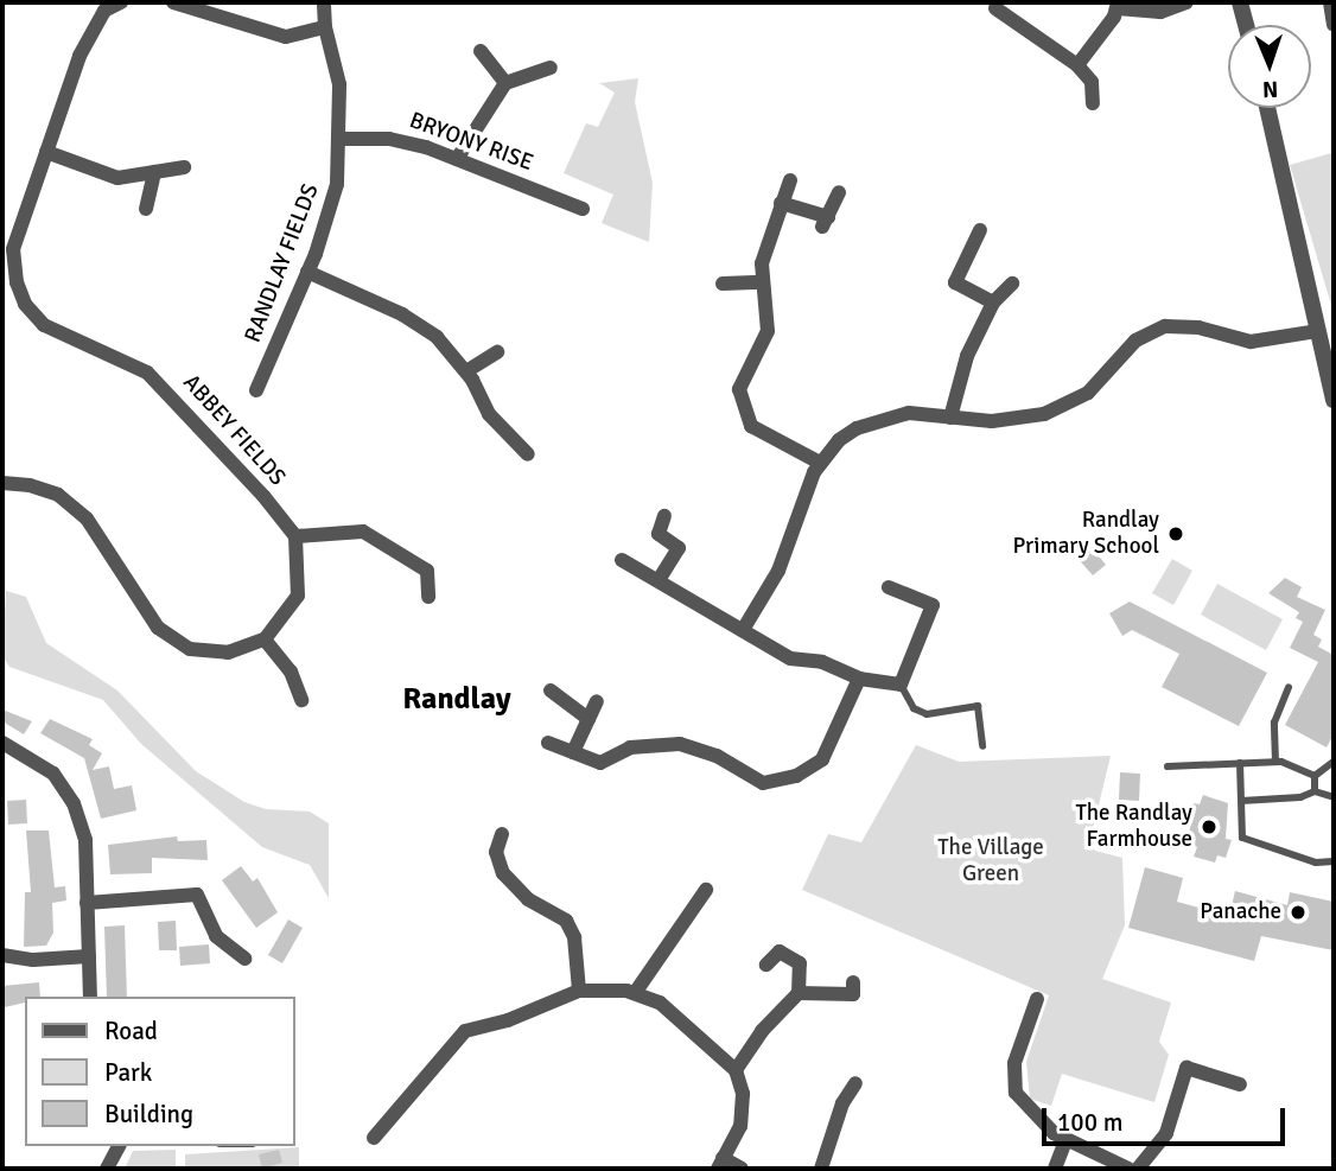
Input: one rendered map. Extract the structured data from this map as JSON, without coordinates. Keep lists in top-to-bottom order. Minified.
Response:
{"streets":{"street":["BRYONY RISE","RANDLAY FIELDS","ABBEY FIELDS"]},"crossings":[["BRYONY RISE","RANDLAY FIELDS"]],"districts":["Randlay"],"parks":["The Village Green"],"places":["Randlay Primary School","The Randlay Farmhouse","Panache"],"legend":["Road","Park","Building"],"scale_bar":"100 m","north":"bottom"}
